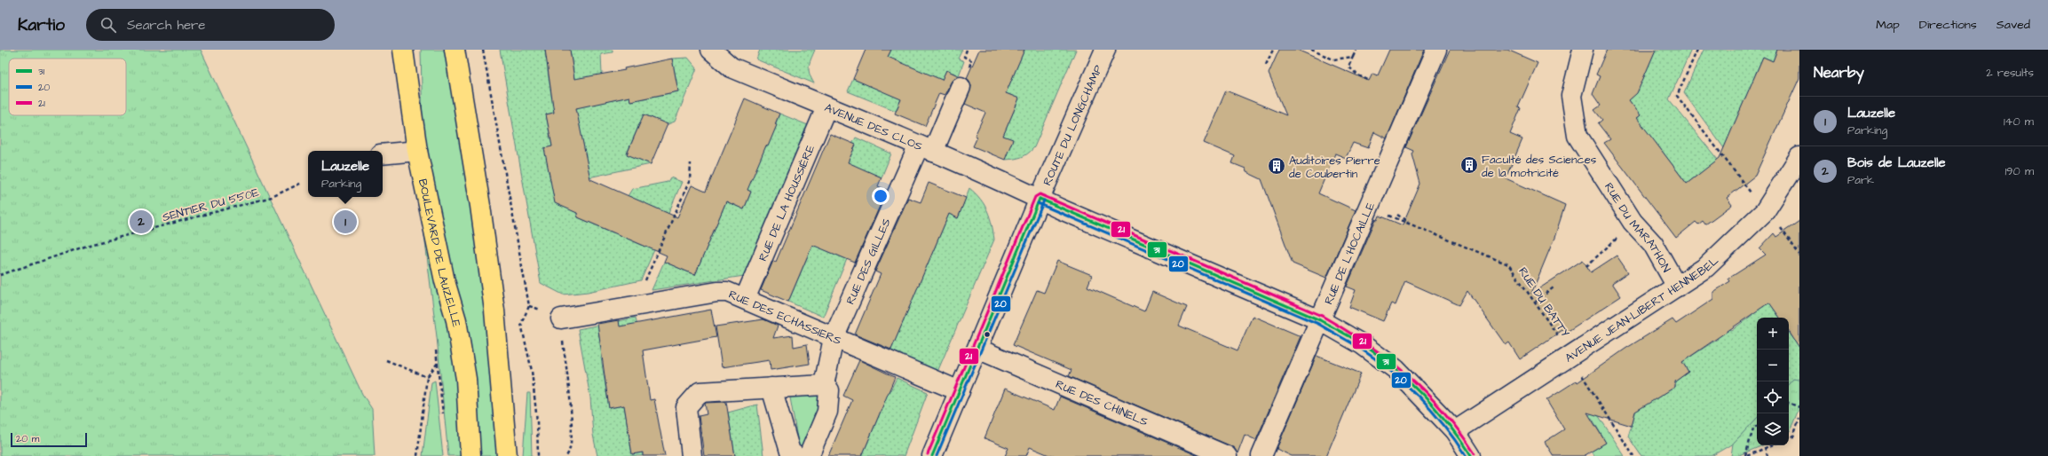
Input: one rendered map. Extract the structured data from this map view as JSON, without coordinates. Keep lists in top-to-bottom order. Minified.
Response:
{"streets":{"main road":["BOULEVARD DE LAUZELLE"],"street":["ROUTE DU LONGCHAMP","AVENUE DES CLOS","RUE DE LA HOUSSIÈRE","RUE DU MARATHON","RUE DE L'HOCAILLE","RUE DES GILLES","AVENUE JEAN-LIBERT HENNEBEL","RUE DES ECHASSIERS","RUE DES CHINELS"],"path":["SENTIER DU 550E","RUE DU BATTY"]},"crossings":[["ROUTE DU LONGCHAMP","AVENUE DES CLOS"],["ROUTE DU LONGCHAMP","RUE DES ECHASSIERS"],["ROUTE DU LONGCHAMP","RUE DES CHINELS"],["AVENUE DES CLOS","RUE DE LA HOUSSIÈRE"],["AVENUE DES CLOS","RUE DE L'HOCAILLE"],["AVENUE DES CLOS","RUE DES GILLES"],["AVENUE DES CLOS","AVENUE JEAN-LIBERT HENNEBEL"],["RUE DE LA HOUSSIÈRE","RUE DES ECHASSIERS"],["RUE DU MARATHON","AVENUE JEAN-LIBERT HENNEBEL"],["RUE DES GILLES","RUE DES ECHASSIERS"],["RUE DU BATTY","AVENUE JEAN-LIBERT HENNEBEL"]],"places":{"building":["Faculté des Sciences de la motricité","Auditoires Pierre de Coubertin"]},"lines":["transit line 21","transit line 31","transit line 20"],"legend":["31","20","21"],"scale_bar":"20 m","page":{"header":"Kartio","search":"Search here","nav":["Map","Directions","Saved"],"heading":["Nearby","2 results"],"list":[{"mark":"1","name":"Lauzelle","note":"Parking","value":"140 m"},{"mark":"2","name":"Bois de Lauzelle","note":"Park","value":"190 m"}],"popup":["Lauzelle","Parking"],"pins":["1","2"],"map_buttons":["+","−"],"scale":"20 m"}}
